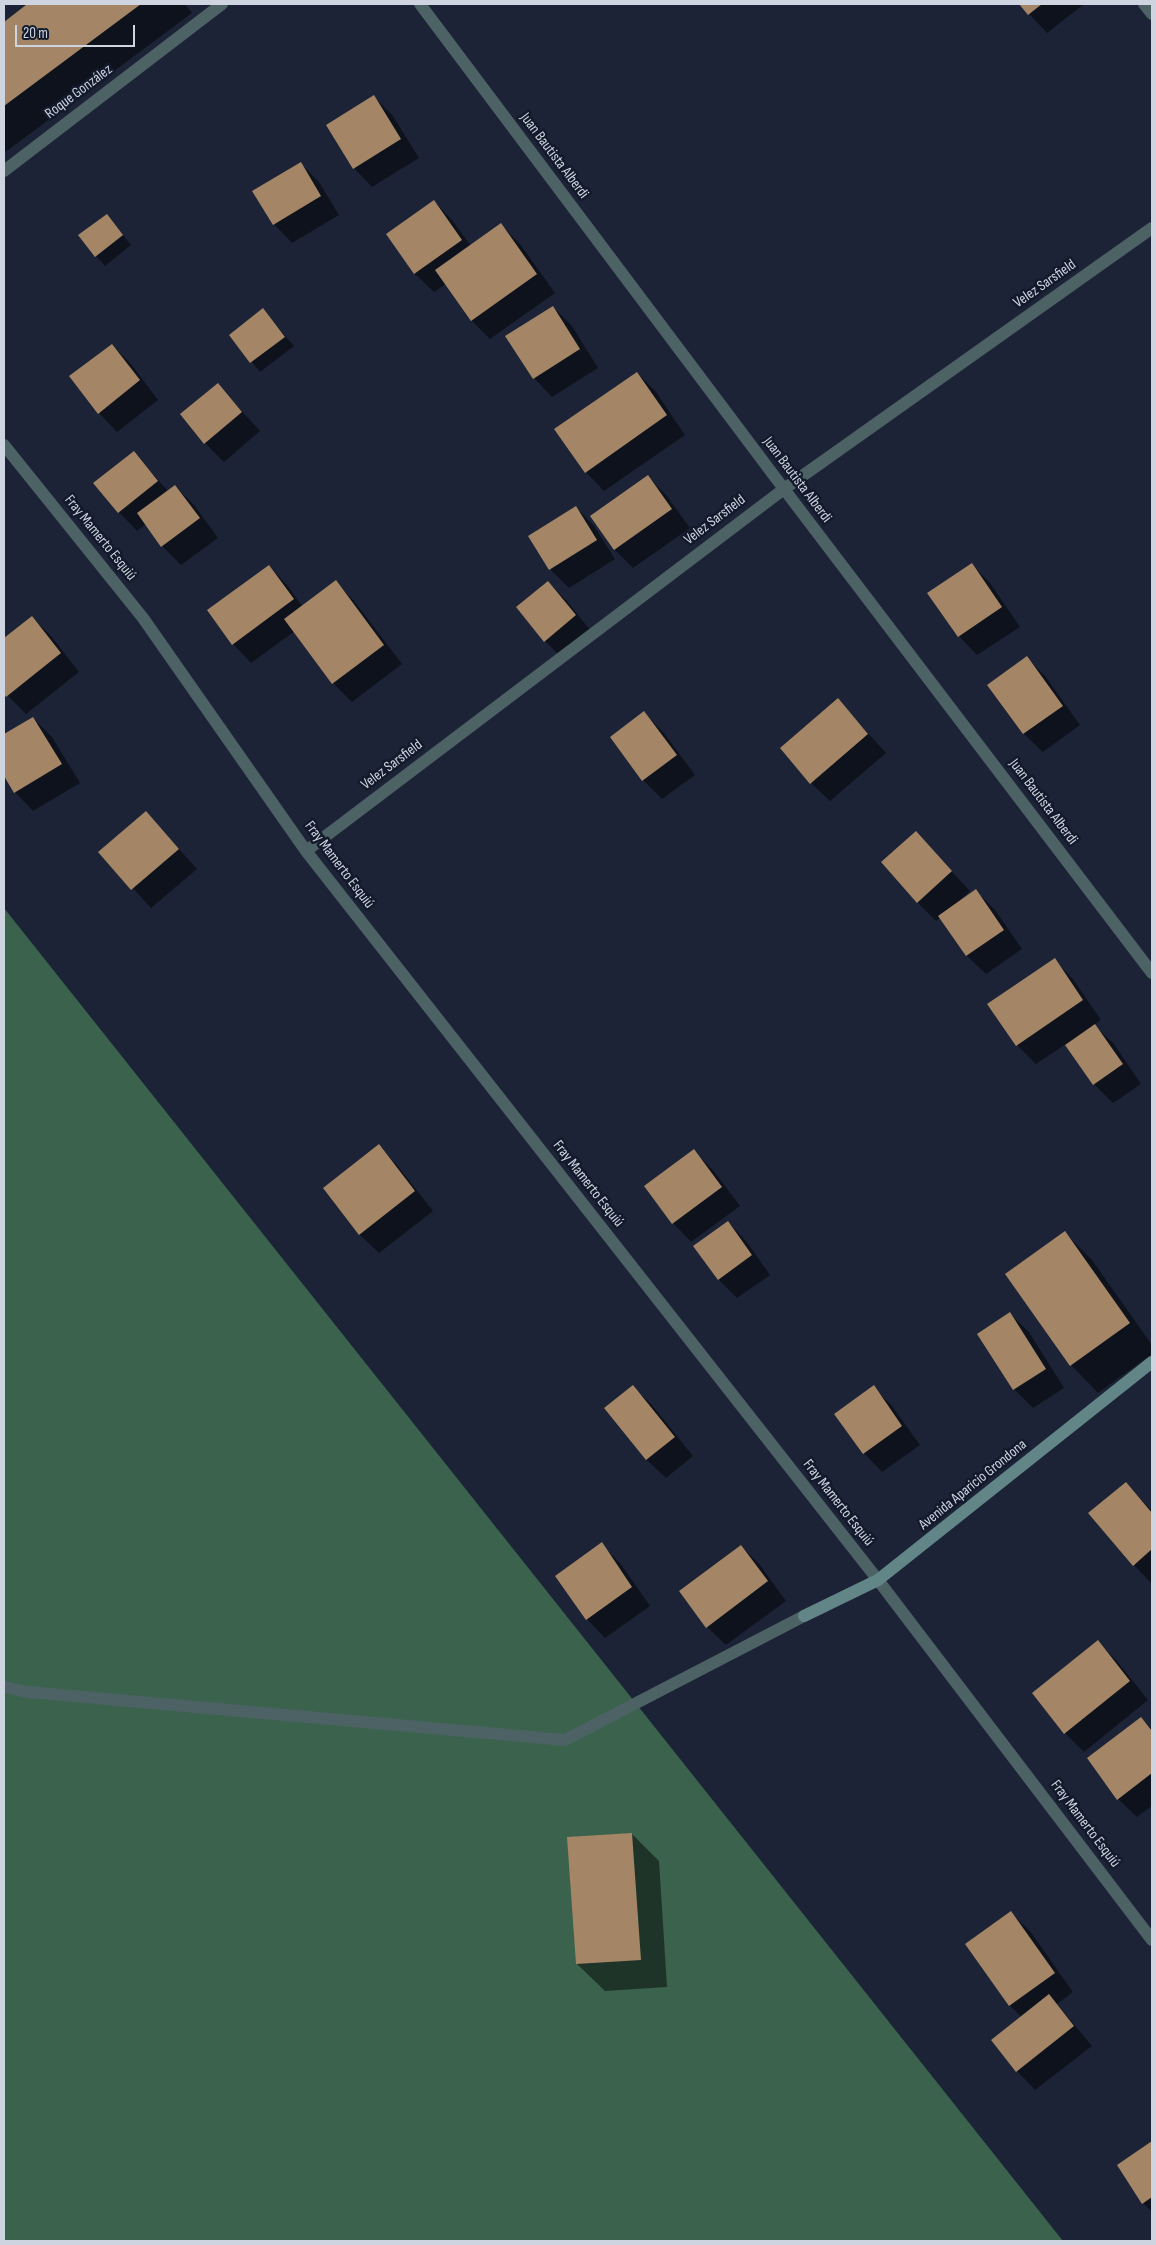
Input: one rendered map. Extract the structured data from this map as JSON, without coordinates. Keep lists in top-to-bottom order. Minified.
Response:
{"streets":{"main road":["Avenida Aparicio Grondona"],"street":["Roque González","Juan Bautista Alberdi","Velez Sarsfield","Fray Mamerto Esquiú"]},"crossings":[["Juan Bautista Alberdi","Velez Sarsfield"],["Velez Sarsfield","Fray Mamerto Esquiú"],["Fray Mamerto Esquiú","Avenida Aparicio Grondona"]],"scale_bar":"20 m"}
